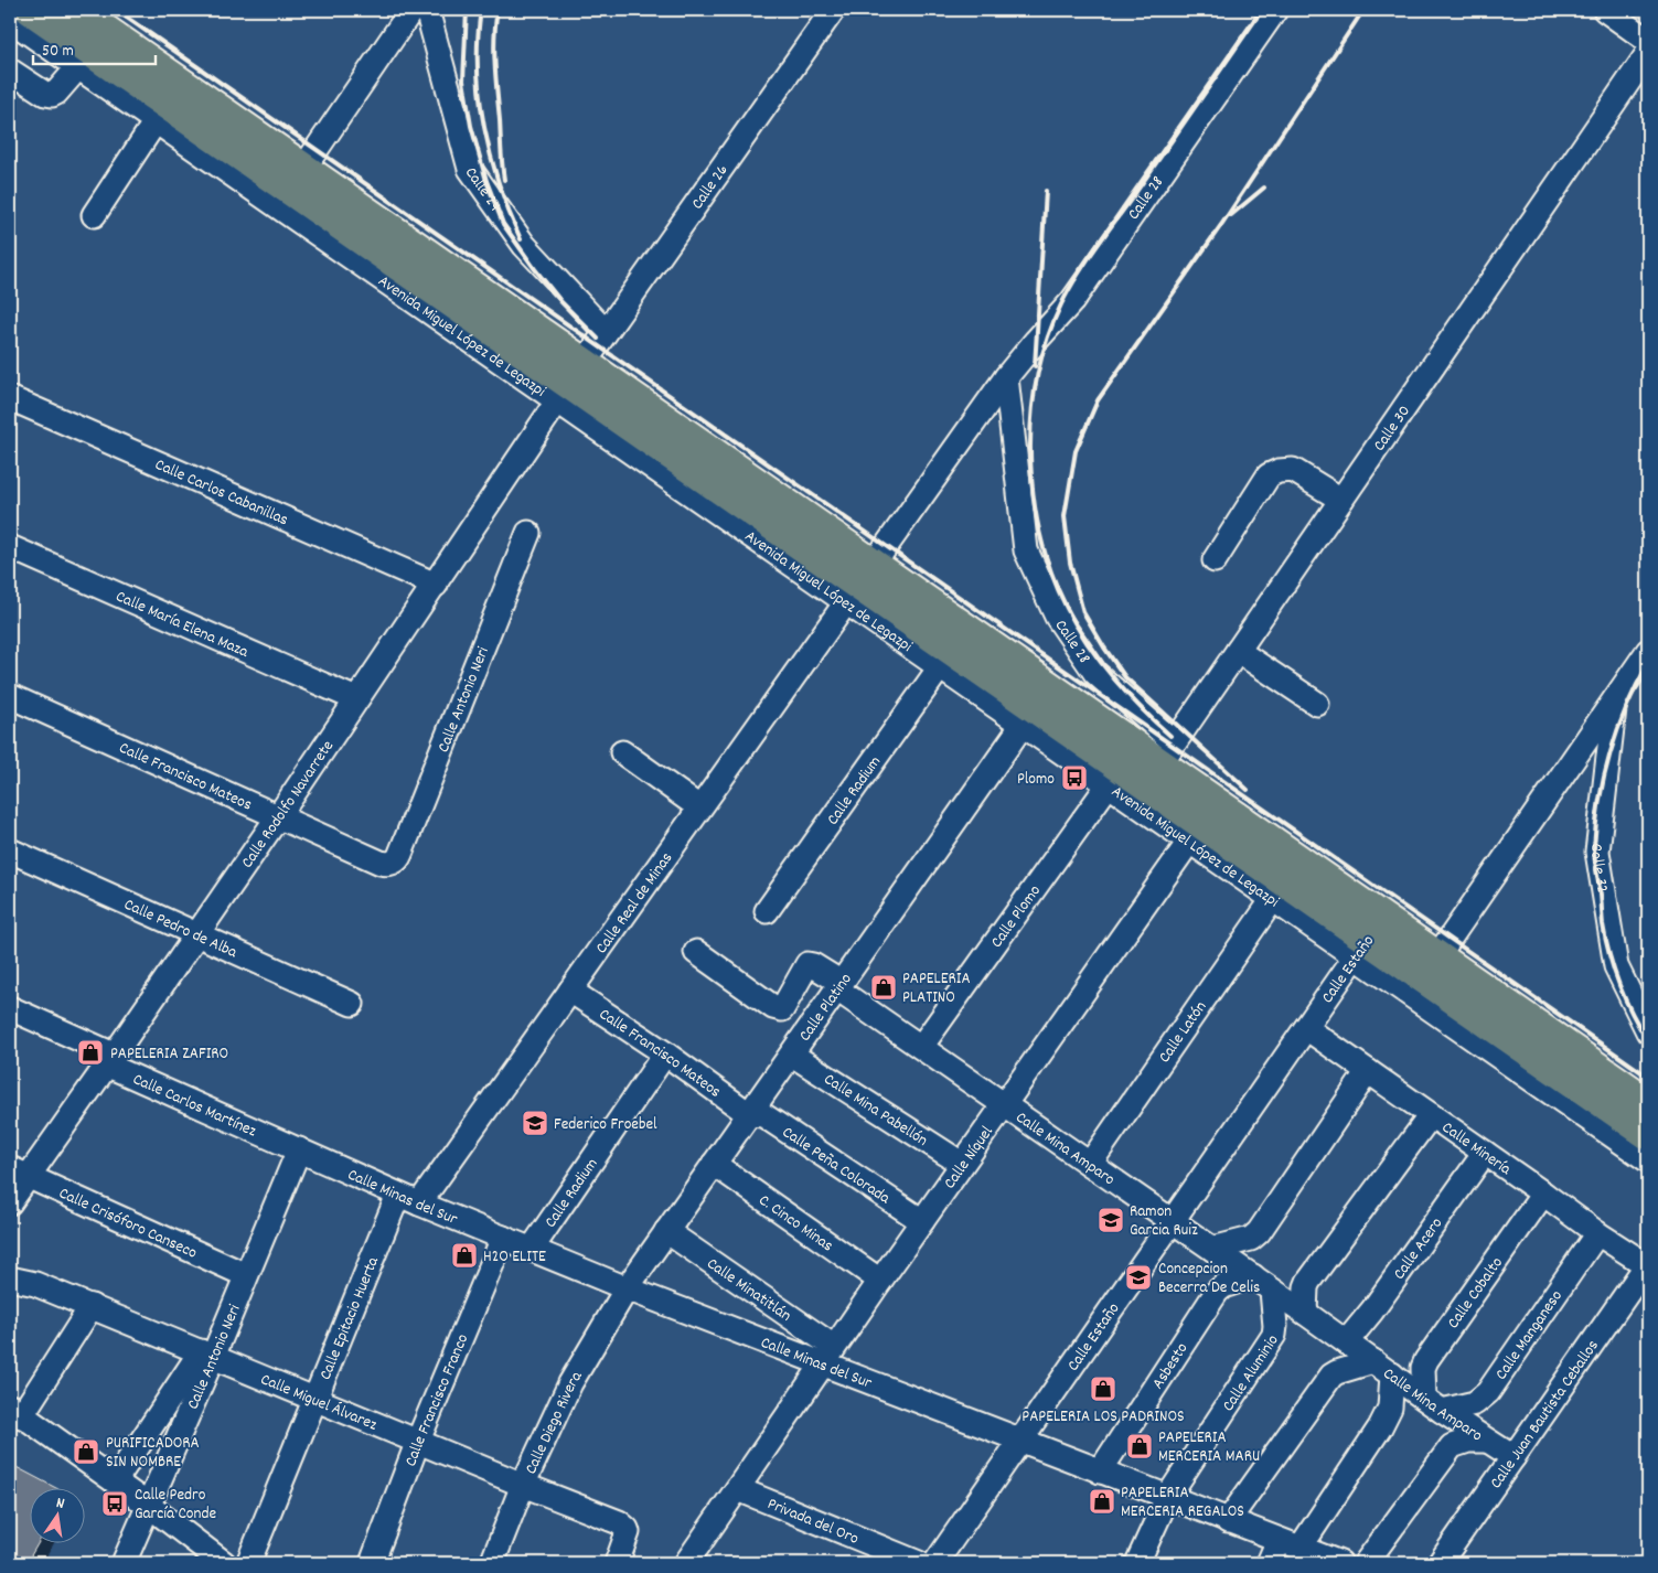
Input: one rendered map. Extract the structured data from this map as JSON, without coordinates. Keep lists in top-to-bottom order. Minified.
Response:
{"streets":{"main road":["Avenida Miguel López de Legazpi"],"street":["Calle 26","Calle 24","Calle 28","Calle 30","Calle Carlos Cabanillas","Calle María Elena Maza","Calle Antonio Neri","Calle Francisco Mateos","Calle Radium","Calle Rodolfo Navarrete","Calle 32","Calle Real de Minas","Calle Plomo","Calle Pedro de Alba","Calle Estaño","Calle Platino","Calle Latón","Calle Carlos Martínez","Calle Mina Pabellón","Calle Minería","Calle Mina Amparo","Calle Níquel","Calle Peña Colorada","Calle Minas del Sur","Calle Crisóforo Canseco","C. Cinco Minas","Calle Acero","Calle Minatitlán","Calle Cobalto","Calle Epitacio Huerta","Calle Manganeso","Asbesto","Calle Aluminio","Calle Francisco Franco","Calle Miguel Álvarez","Calle Juan Bautista Ceballos","Calle Diego Rivera","Privada del Oro"]},"crossings":[["Calle 26","Calle 24"],["Calle 26","Avenida Miguel López de Legazpi"],["Calle 26","Calle Rodolfo Navarrete"],["Calle 28","Avenida Miguel López de Legazpi"],["Calle 28","Calle 30"],["Calle 28","Calle Real de Minas"],["Avenida Miguel López de Legazpi","Calle 30"],["Avenida Miguel López de Legazpi","Calle Radium"],["Avenida Miguel López de Legazpi","Calle Rodolfo Navarrete"],["Avenida Miguel López de Legazpi","Calle 32"],["Avenida Miguel López de Legazpi","Calle Real de Minas"],["Avenida Miguel López de Legazpi","Calle Plomo"],["Avenida Miguel López de Legazpi","Calle Estaño"],["Avenida Miguel López de Legazpi","Calle Platino"],["Avenida Miguel López de Legazpi","Calle Latón"],["Avenida Miguel López de Legazpi","Calle Níquel"],["Calle Carlos Cabanillas","Calle Rodolfo Navarrete"],["Calle María Elena Maza","Calle Rodolfo Navarrete"],["Calle Antonio Neri","Calle Francisco Mateos"],["Calle Antonio Neri","Calle Carlos Martínez"],["Calle Antonio Neri","Calle Minas del Sur"],["Calle Antonio Neri","Calle Crisóforo Canseco"],["Calle Antonio Neri","Calle Miguel Álvarez"],["Calle Francisco Mateos","Calle Radium"],["Calle Francisco Mateos","Calle Rodolfo Navarrete"],["Calle Francisco Mateos","Calle Real de Minas"],["Calle Francisco Mateos","Calle Platino"],["Calle Francisco Mateos","Calle Peña Colorada"],["Calle Radium","Calle Minas del Sur"],["Calle Rodolfo Navarrete","Calle Pedro de Alba"],["Calle Rodolfo Navarrete","Calle Carlos Martínez"],["Calle Rodolfo Navarrete","Calle Crisóforo Canseco"],["Calle Real de Minas","Calle Minas del Sur"],["Calle Real de Minas","Calle Epitacio Huerta"],["Calle Plomo","Calle Mina Amparo"],["Calle Estaño","Calle Minería"],["Calle Estaño","Calle Mina Amparo"],["Calle Estaño","Calle Minas del Sur"],["Calle Platino","Calle Mina Pabellón"],["Calle Platino","Calle Mina Amparo"],["Calle Platino","Calle Peña Colorada"],["Calle Platino","Calle Minas del Sur"],["Calle Platino","C. Cinco Minas"],["Calle Platino","Calle Minatitlán"],["Calle Platino","Calle Diego Rivera"],["Calle Latón","Calle Mina Amparo"],["Calle Carlos Martínez","Calle Minas del Sur"],["Calle Mina Pabellón","Calle Níquel"],["Calle Minería","Calle Acero"],["Calle Minería","Calle Cobalto"],["Calle Minería","Calle Manganeso"],["Calle Minería","Calle Juan Bautista Ceballos"],["Calle Mina Amparo","Calle Níquel"],["Calle Mina Amparo","Calle Acero"],["Calle Mina Amparo","Calle Cobalto"],["Calle Mina Amparo","Calle Manganeso"],["Calle Mina Amparo","Asbesto"],["Calle Mina Amparo","Calle Aluminio"],["Calle Mina Amparo","Calle Juan Bautista Ceballos"],["Calle Níquel","Calle Peña Colorada"],["Calle Níquel","Calle Minas del Sur"],["Calle Níquel","C. Cinco Minas"],["Calle Níquel","Calle Minatitlán"],["Calle Níquel","Privada del Oro"],["Calle Minas del Sur","Calle Minatitlán"],["Calle Minas del Sur","Calle Epitacio Huerta"],["Calle Minas del Sur","Asbesto"],["Calle Minas del Sur","Calle Aluminio"],["Calle Minas del Sur","Calle Francisco Franco"],["Calle Minas del Sur","Calle Diego Rivera"],["Calle Cobalto","Calle Manganeso"],["Calle Epitacio Huerta","Calle Miguel Álvarez"],["Calle Francisco Franco","Calle Miguel Álvarez"],["Calle Miguel Álvarez","Calle Diego Rivera"]],"places":{"bus stop":["Plomo","Calle Pedro García Conde"],"shop":["PAPELERIA PLATINO","PAPELERIA ZAFIRO","H2O ELITE","PAPELERIA LOS PADRINOS","PAPELERIA MERCERIA MARU","PURIFICADORA SIN NOMBRE","PAPELERIA MERCERIA REGALOS"],"school or university":["Federico Froebel","Ramon Garcia Ruiz","Concepcion Becerra De Celis"]},"scale_bar":"50 m","north":"top"}
